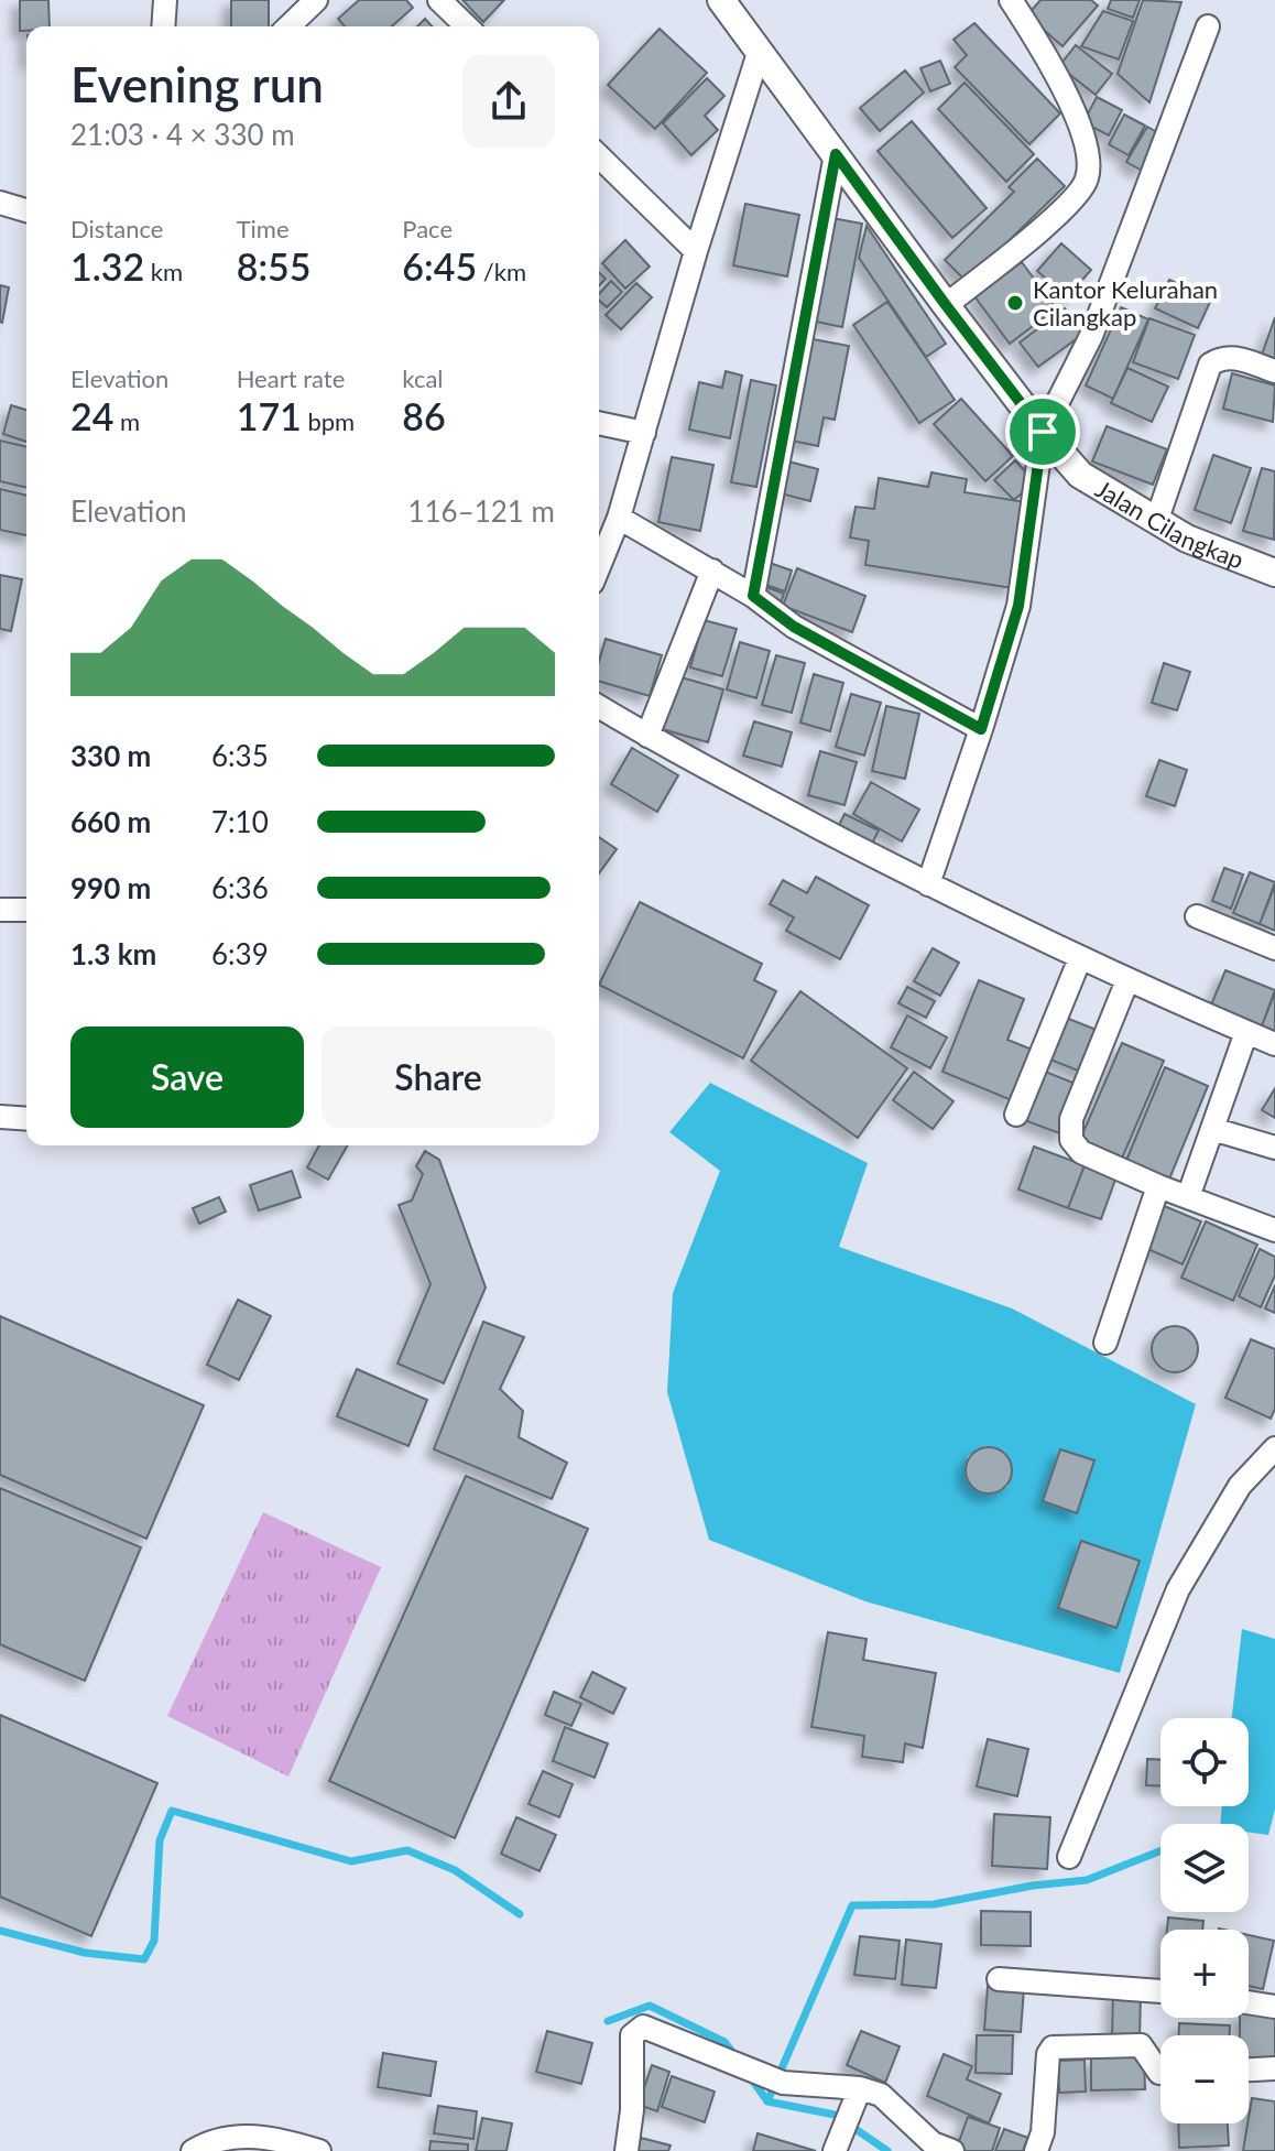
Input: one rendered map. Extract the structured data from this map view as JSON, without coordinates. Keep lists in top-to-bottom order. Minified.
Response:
{"streets":{"street":["Jalan Cilangkap"]},"places":["Kantor Kelurahan Cilangkap"],"page":{"heading":["Evening run","21:03 · 4 × 330 m"],"stats":[["Distance","1.32 km"],["Time","8:55"],["Pace","6:45 /km"],["Elevation","24 m"],["Heart rate","171 bpm"],["kcal","86"]],"chart":["Elevation","116–121 m"],"list":[{"name":"330 m","note":"6:35"},{"name":"660 m","note":"7:10"},{"name":"990 m","note":"6:36"},{"name":"1.3 km","note":"6:39"}],"buttons":["Save","Share"],"map_buttons":["+","−"]}}
